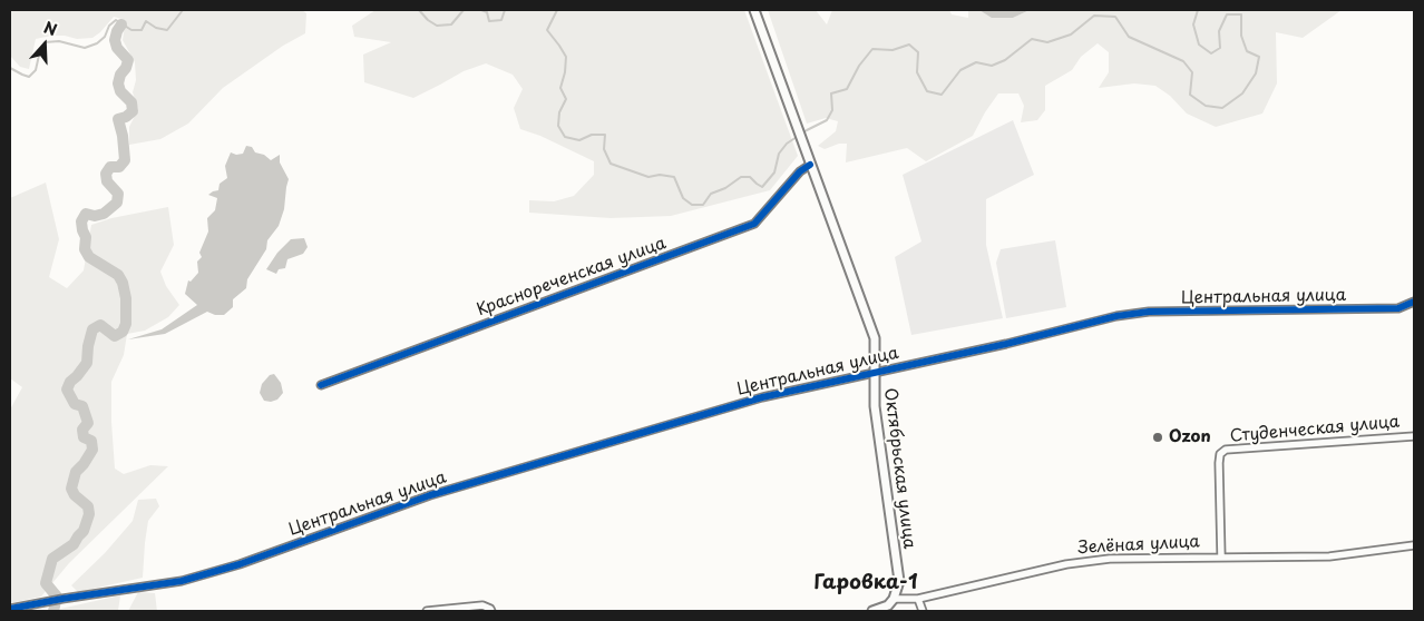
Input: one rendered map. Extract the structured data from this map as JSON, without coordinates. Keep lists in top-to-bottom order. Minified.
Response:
{"streets":{"main road":["Октябрьская улица"],"street":["Краснореченская улица","Центральная улица","Студенческая улица","Зелёная улица"]},"crossings":[["Краснореченская улица","Октябрьская улица"],["Центральная улица","Октябрьская улица"],["Студенческая улица","Зелёная улица"],["Октябрьская улица","Зелёная улица"]],"districts":["Гаровка-1"],"places":["Ozon"],"north":"top"}
